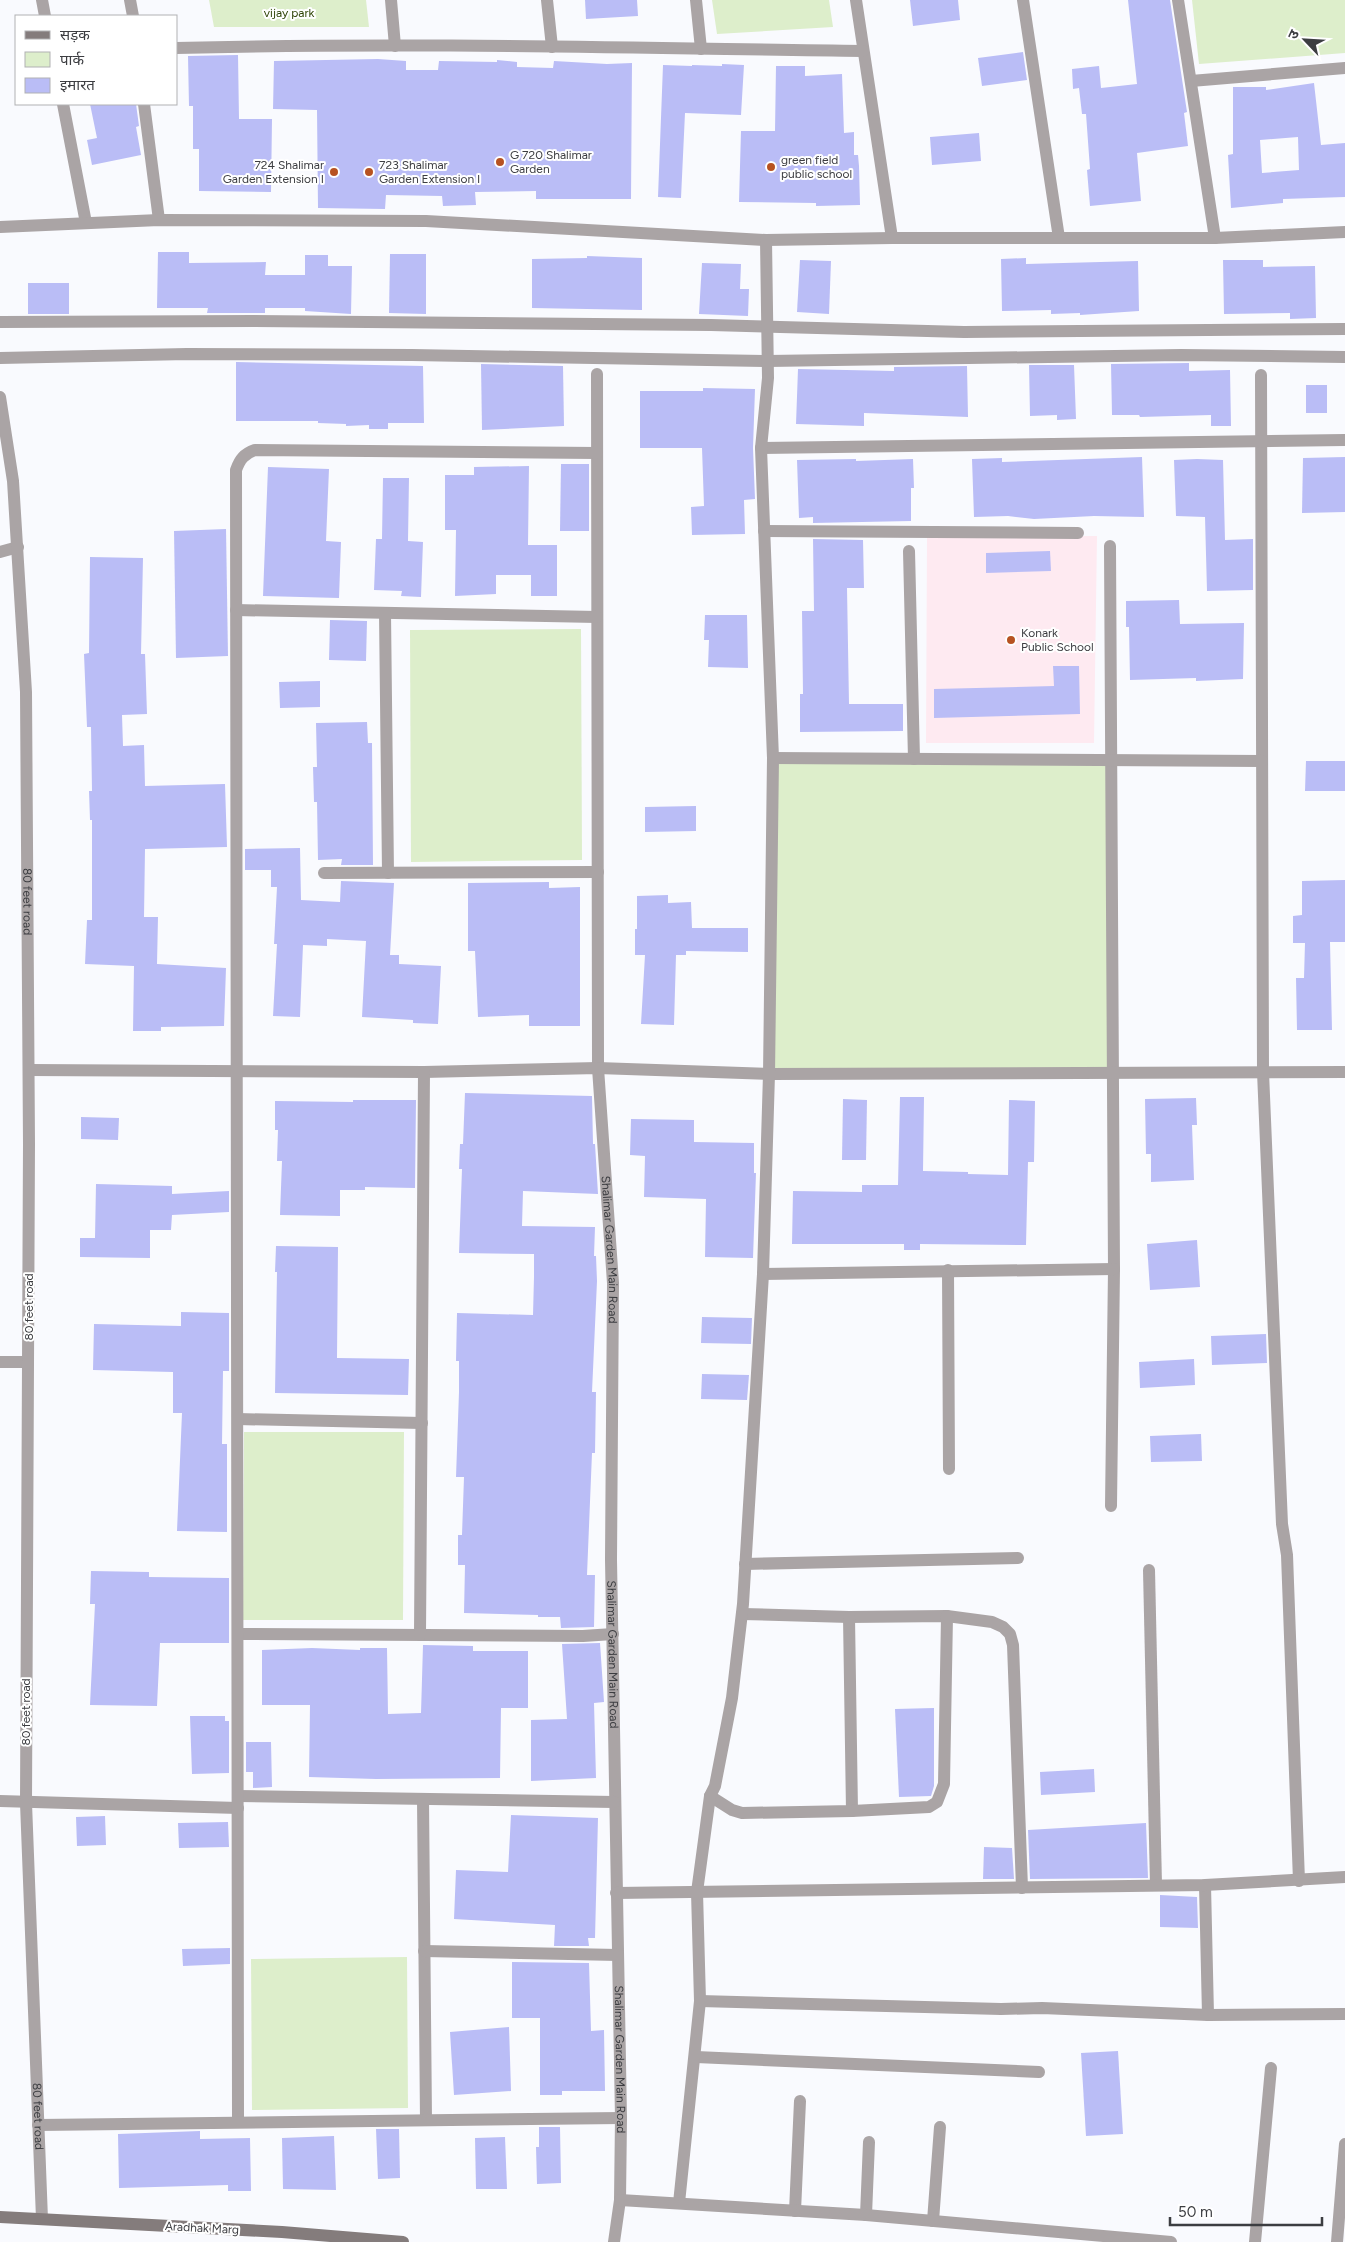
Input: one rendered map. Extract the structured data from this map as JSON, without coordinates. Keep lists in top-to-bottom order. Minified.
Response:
{"streets":{"main road":["Aradhak Marg"],"street":["80 feet road","Shalimar Garden Main Road"]},"crossings":[["80 feet road","Aradhak Marg"]],"parks":["vijay park"],"places":["G 720 Shalimar Garden","green field public school","724 Shalimar Garden Extension I","723 Shalimar Garden Extension I","Konark Public School"],"legend":["सड़क","पार्क","इमारत"],"scale_bar":"50 m","north":"top left"}
